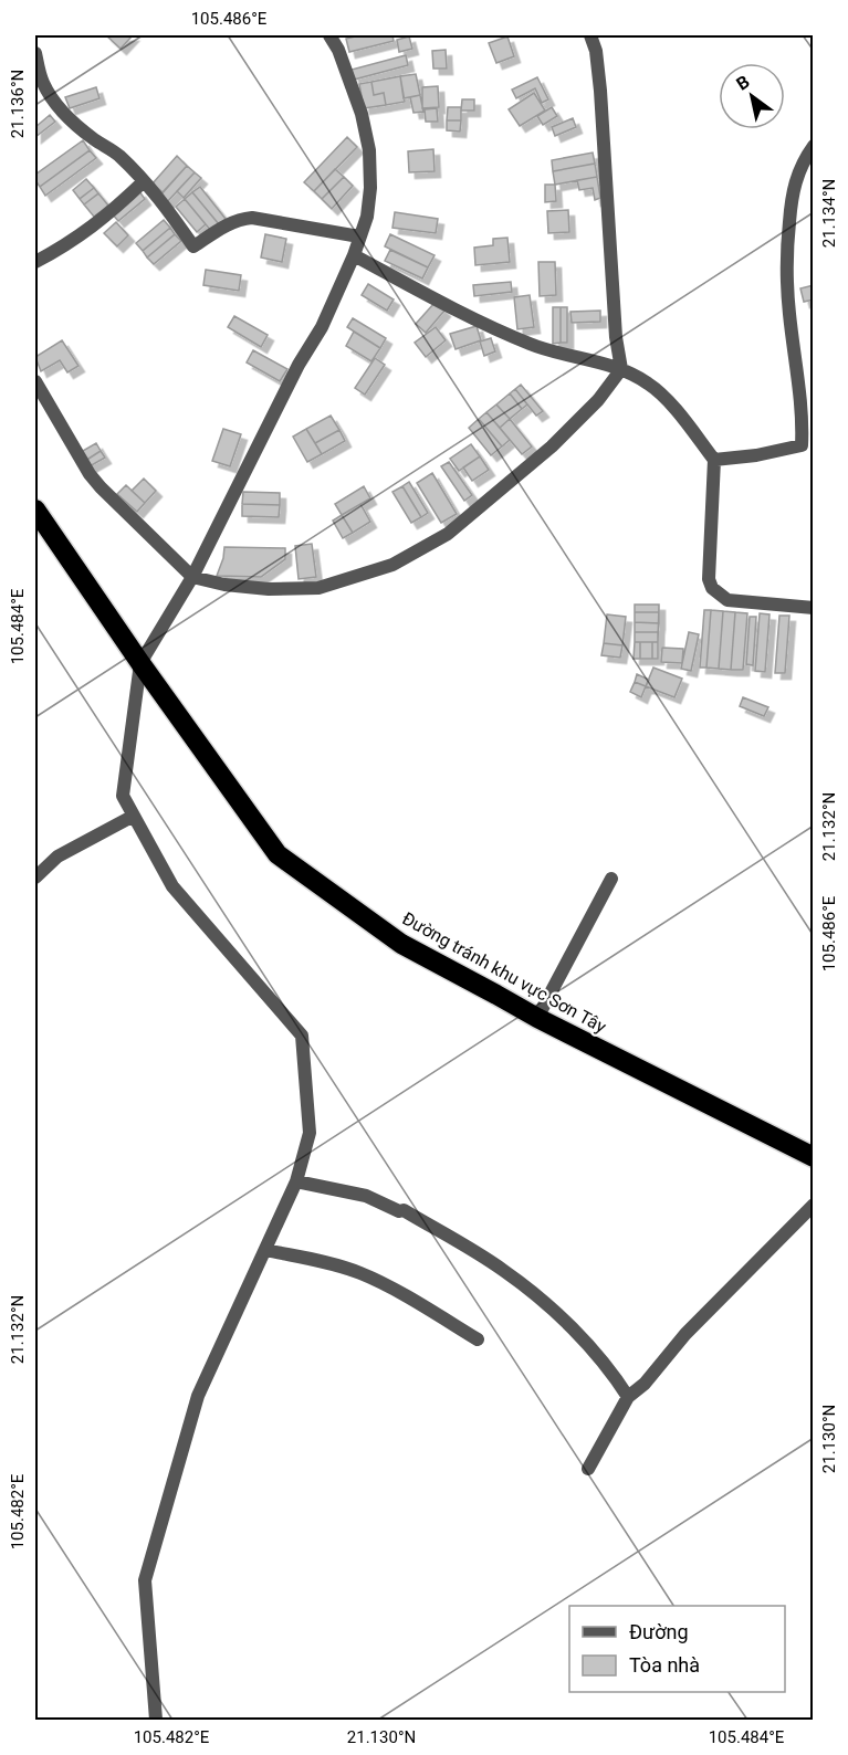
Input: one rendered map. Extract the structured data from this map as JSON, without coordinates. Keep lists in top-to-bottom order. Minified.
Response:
{"streets":{"highway":["Đường tránh khu vực Sơn Tây"]},"legend":["Đường","Tòa nhà"],"north":"top left","coordinates":["105.486°E","21.136°N","21.134°N","105.484°E","21.132°N","21.130°N","105.482°E"]}
